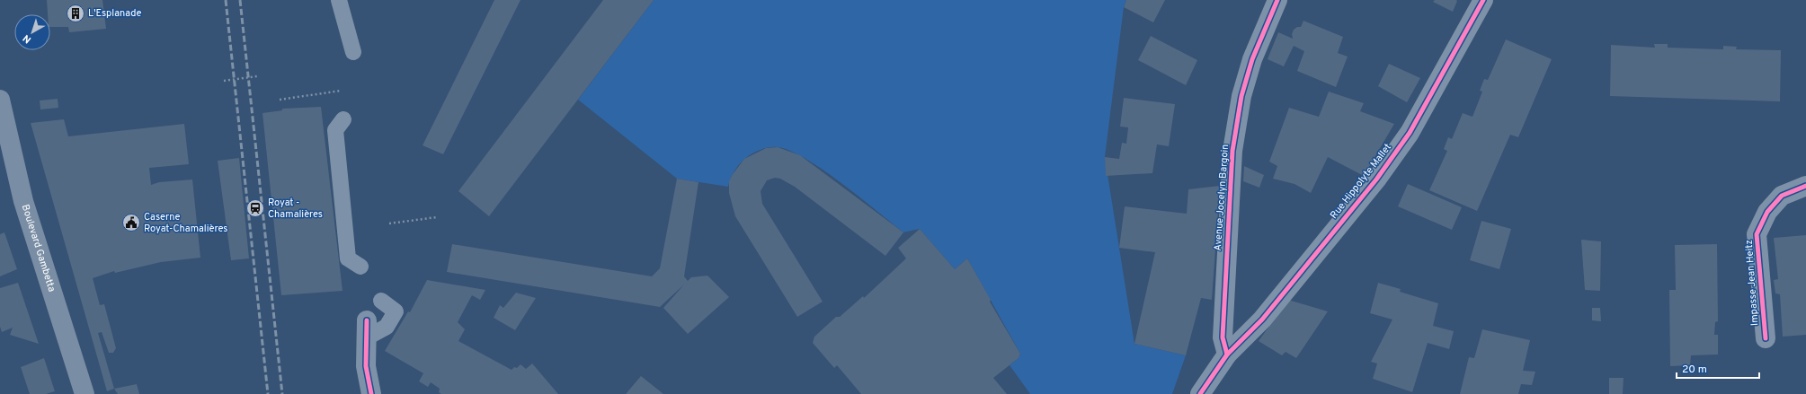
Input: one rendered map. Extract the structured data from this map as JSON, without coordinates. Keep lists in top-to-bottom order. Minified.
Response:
{"streets":{"main road":["Boulevard Gambetta"],"street":["Rue Hippolyte Mallet","Avenue Jocelyn Bargoin","Impasse Jean Heitz"]},"crossings":[["Rue Hippolyte Mallet","Avenue Jocelyn Bargoin"]],"places":{"building":["L'Esplanade"],"station":["Royat - Chamalières"],"public building":["Caserne Royat-Chamalières"]},"scale_bar":"20 m","north":"bottom left"}
